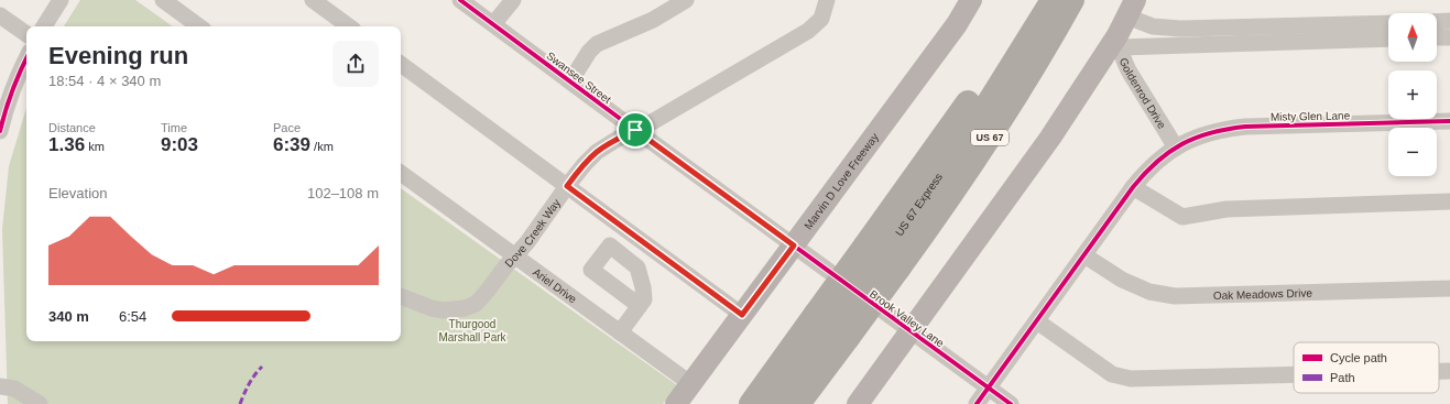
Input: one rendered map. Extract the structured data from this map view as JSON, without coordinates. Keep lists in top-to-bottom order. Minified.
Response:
{"streets":{"highway":["US 67","US 67 Express"],"main road":["Marvin D Love Freeway"],"street":["Swansee Street","Goldenrod Drive","Misty Glen Lane","Dove Creek Way","Ariel Drive","Oak Meadows Drive","Brook Valley Lane"]},"crossings":[["Swansee Street","Marvin D Love Freeway"],["Swansee Street","Dove Creek Way"],["Swansee Street","Brook Valley Lane"],["Goldenrod Drive","Misty Glen Lane"],["Misty Glen Lane","Oak Meadows Drive"],["Misty Glen Lane","Brook Valley Lane"],["US 67","US 67 Express"],["Marvin D Love Freeway","Ariel Drive"],["Marvin D Love Freeway","Brook Valley Lane"],["Dove Creek Way","Ariel Drive"]],"parks":["Thurgood Marshall Park"],"legend":["Cycle path","Path"],"north":"top","page":{"map_buttons":["+","−"],"heading":["Evening run","18:54 · 4 × 340 m"],"stats":[["Distance","1.36 km"],["Time","9:03"],["Pace","6:39 /km"]],"chart":["Elevation","102–108 m"],"list":[{"name":"340 m","note":"6:54"}]}}
